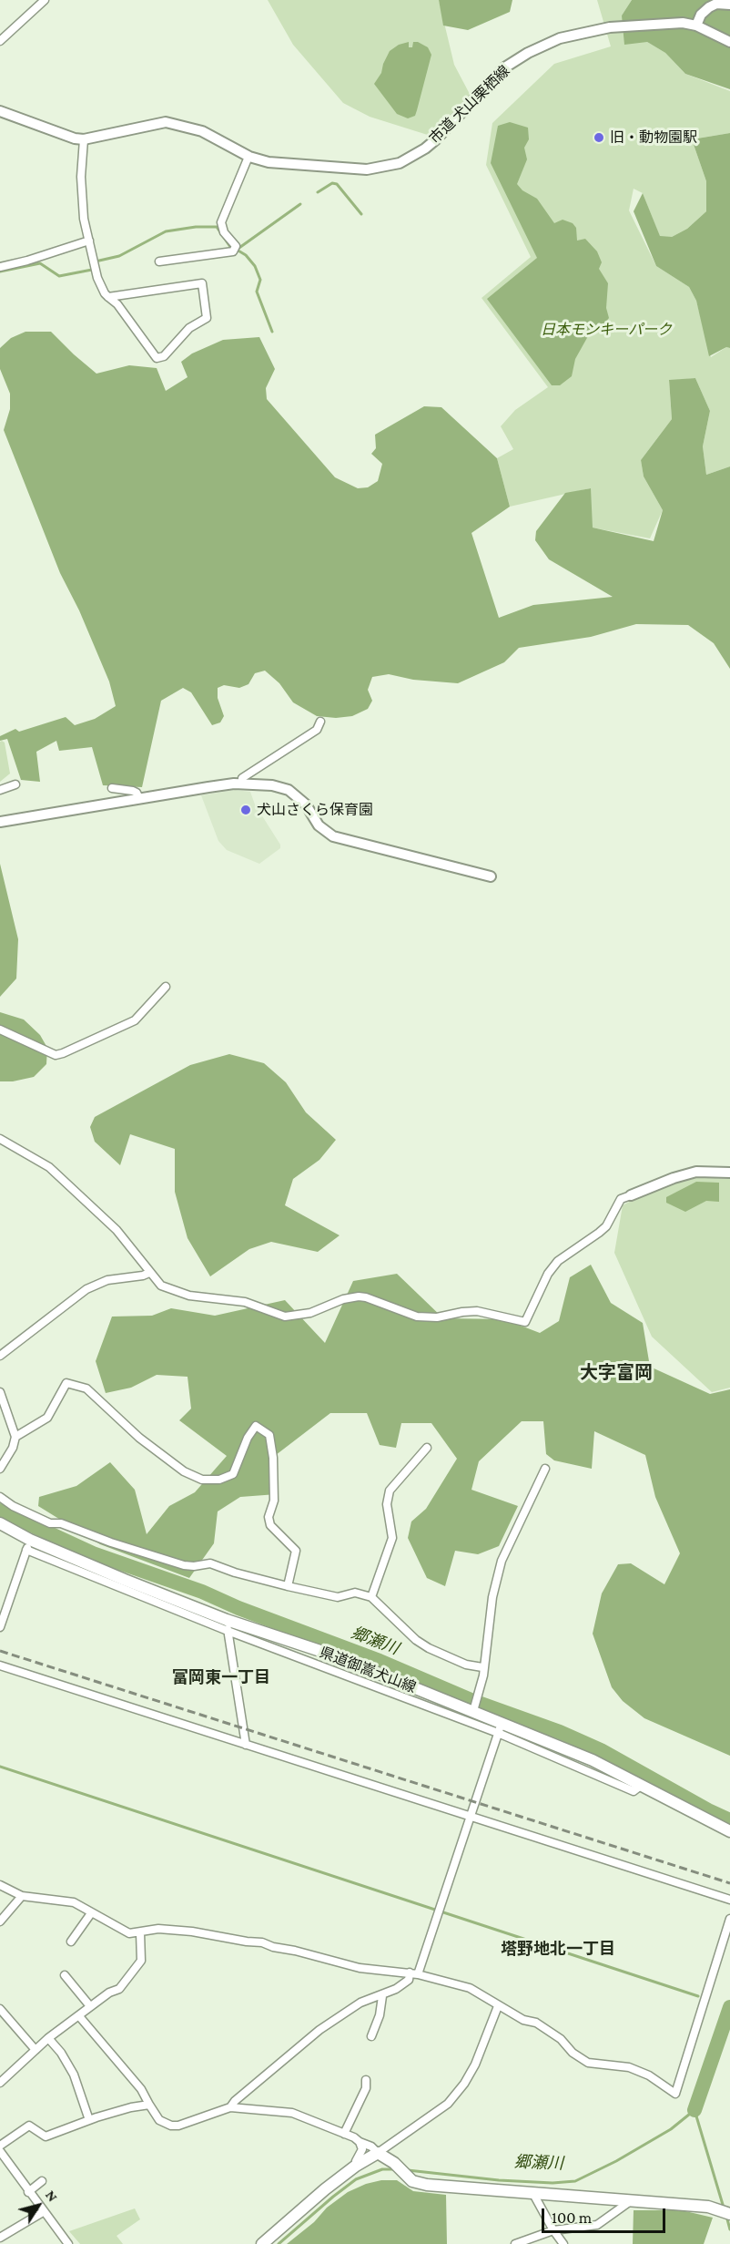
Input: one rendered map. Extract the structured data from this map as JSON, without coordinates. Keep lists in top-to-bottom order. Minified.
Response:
{"streets":{"main road":["県道御嵩犬山線"],"street":["市道 犬山栗栖線"]},"districts":["大字富岡","富岡東一丁目","塔野地北一丁目"],"water":["郷瀬川"],"parks":["日本モンキーパーク"],"places":["旧・動物園駅","犬山さくら保育園"],"scale_bar":"100 m","north":"top right"}
